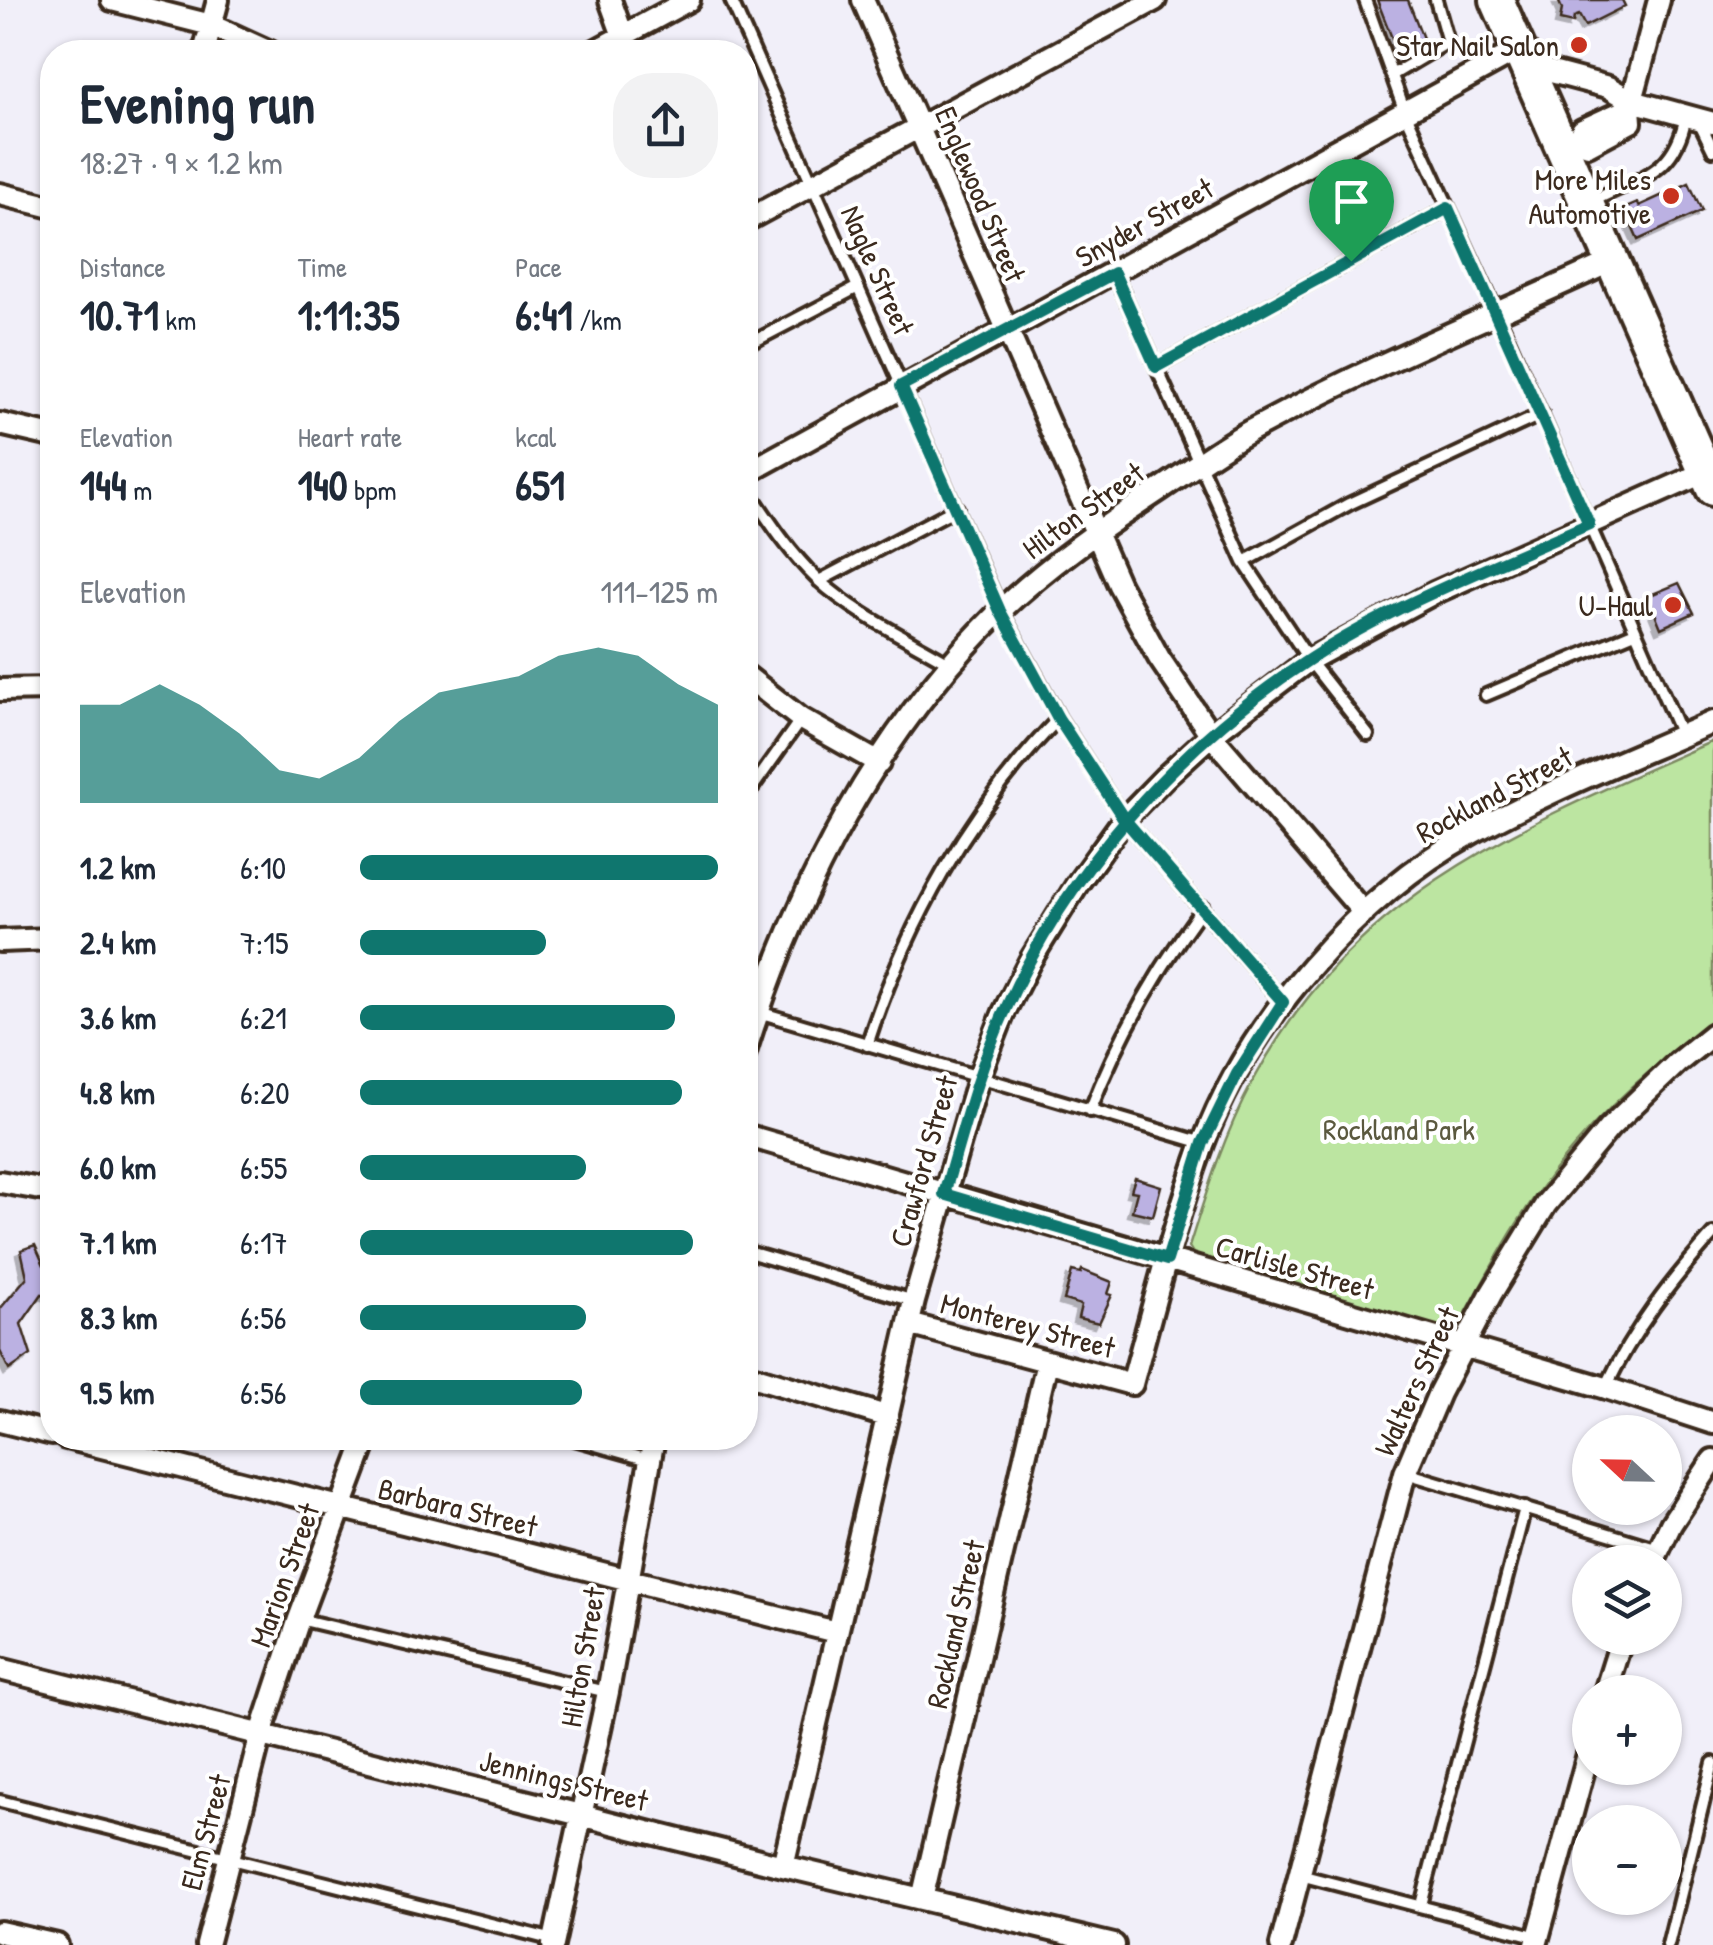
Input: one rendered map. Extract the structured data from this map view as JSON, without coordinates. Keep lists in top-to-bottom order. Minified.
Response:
{"streets":{"street":["Englewood Street","Snyder Street","Hilton Street","Rockland Street","Crawford Street","Carlisle Street","Monterey Street","Walters Street","Barbara Street","Marion Street","Jennings Street","Elm Street"],"lane":["Nagle Street"]},"crossings":[["Englewood Street","Snyder Street"],["Englewood Street","Hilton Street"],["Englewood Street","Rockland Street"],["Englewood Street","Crawford Street"],["Snyder Street","Nagle Street"],["Nagle Street","Hilton Street"],["Nagle Street","Rockland Street"],["Nagle Street","Crawford Street"],["Hilton Street","Barbara Street"],["Hilton Street","Jennings Street"],["Rockland Street","Carlisle Street"],["Rockland Street","Monterey Street"],["Rockland Street","Jennings Street"],["Crawford Street","Carlisle Street"],["Crawford Street","Monterey Street"],["Crawford Street","Barbara Street"],["Crawford Street","Jennings Street"],["Carlisle Street","Walters Street"],["Barbara Street","Marion Street"],["Marion Street","Jennings Street"],["Marion Street","Elm Street"],["Jennings Street","Elm Street"]],"parks":["Rockland Park"],"places":["Star Nail Salon","More Miles Automotive","U-Haul"],"north":"left","page":{"heading":["Evening run","18:27 · 9 × 1.2 km"],"stats":[["Distance","10.71 km"],["Time","1:11:35"],["Pace","6:41 /km"],["Elevation","144 m"],["Heart rate","140 bpm"],["kcal","651"]],"chart":["Elevation","111–125 m"],"list":[{"name":"1.2 km","note":"6:10"},{"name":"2.4 km","note":"7:15"},{"name":"3.6 km","note":"6:21"},{"name":"4.8 km","note":"6:20"},{"name":"6.0 km","note":"6:55"},{"name":"7.1 km","note":"6:17"},{"name":"8.3 km","note":"6:56"},{"name":"9.5 km","note":"6:56"}],"map_buttons":["+","−"]}}
